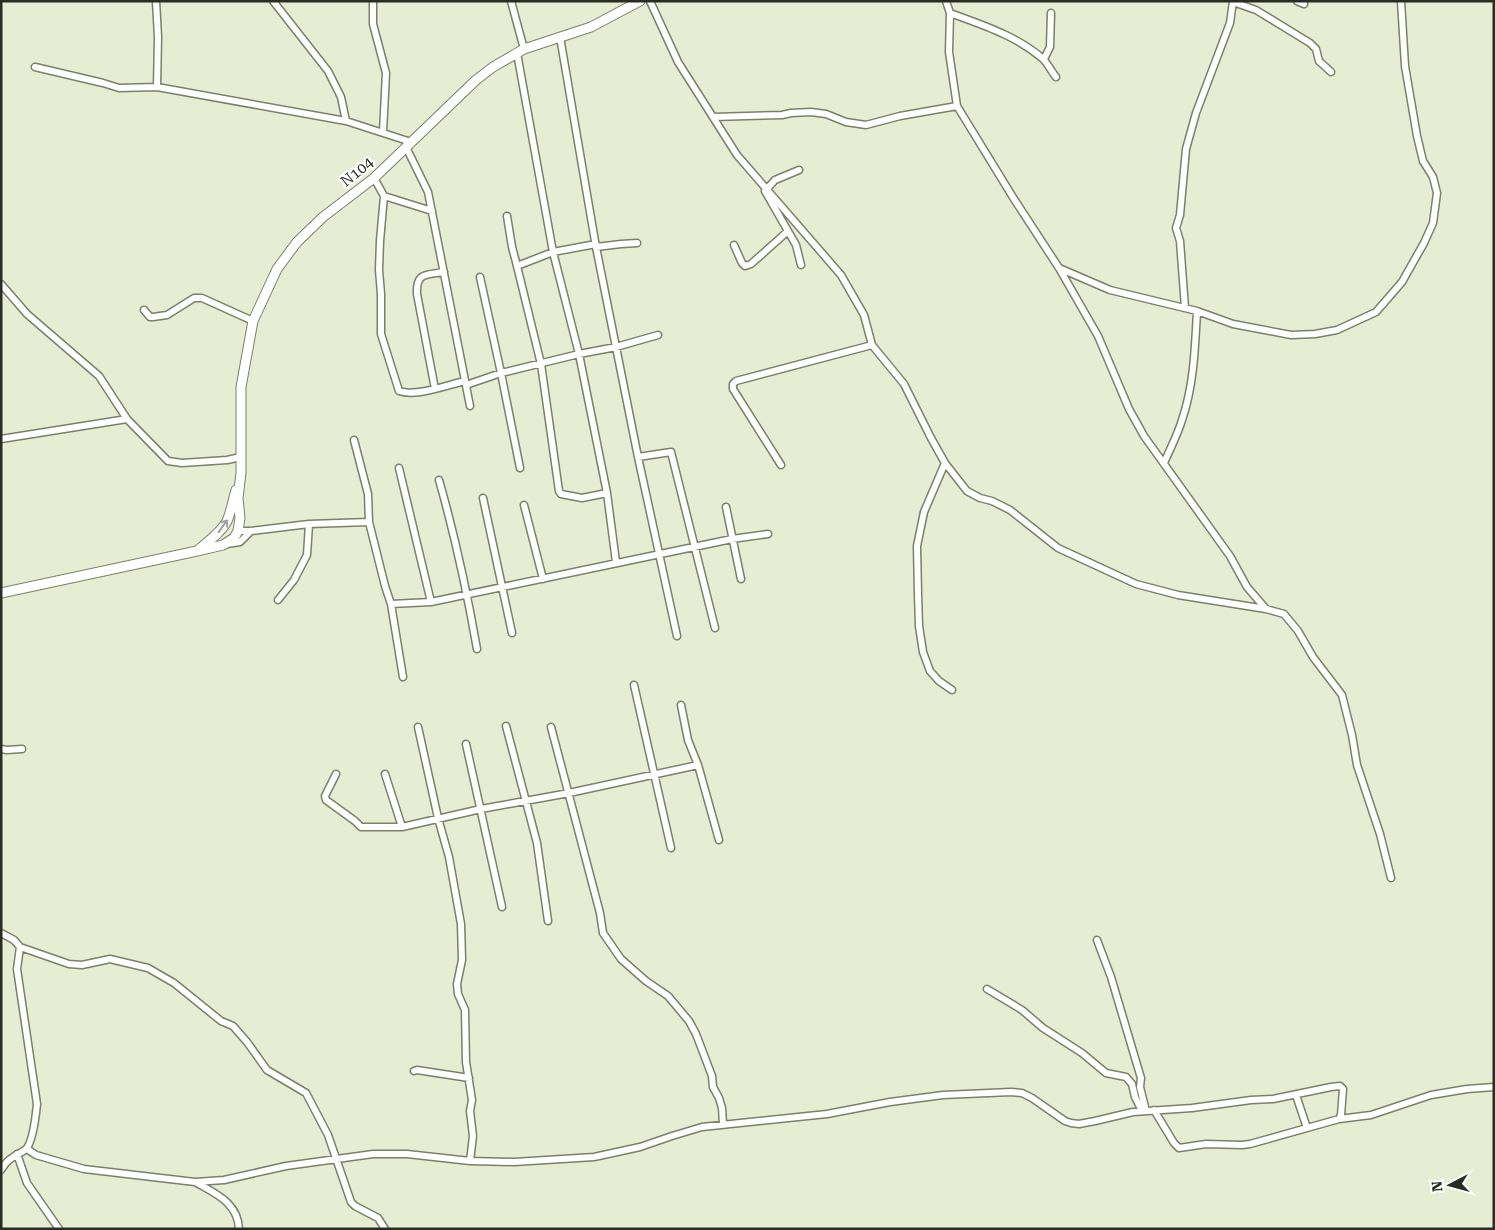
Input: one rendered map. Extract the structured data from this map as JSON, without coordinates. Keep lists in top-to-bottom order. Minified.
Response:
{"streets":{"street":["N104"]},"north":"left"}
